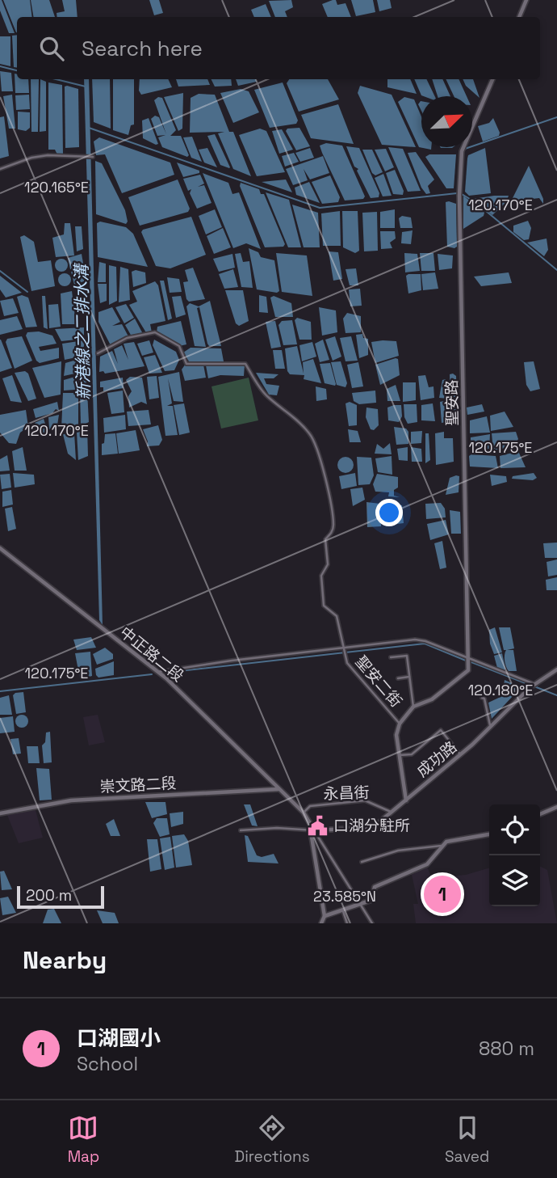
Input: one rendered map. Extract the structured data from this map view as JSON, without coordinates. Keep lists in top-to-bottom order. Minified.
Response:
{"streets":{"street":["聖安路","中正路二段","聖安二街","成功路","崇文路二段","永昌街"]},"crossings":[["聖安路","聖安二街"],["中正路二段","成功路"],["中正路二段","崇文路二段"],["中正路二段","永昌街"],["成功路","永昌街"]],"water":["新港線之二排水溝"],"places":{"public building":["口湖分駐所"]},"scale_bar":"200 m","north":"top right","page":{"search":"Search here","pins":"1","scale":"200 m","heading":"Nearby","list":[{"mark":"1","name":"口湖國小","note":"School","value":"880 m"}],"nav":["Map","Directions","Saved"]},"coordinates":["120.165°E","120.170°E","120.175°E","120.180°E","23.585°N"]}
